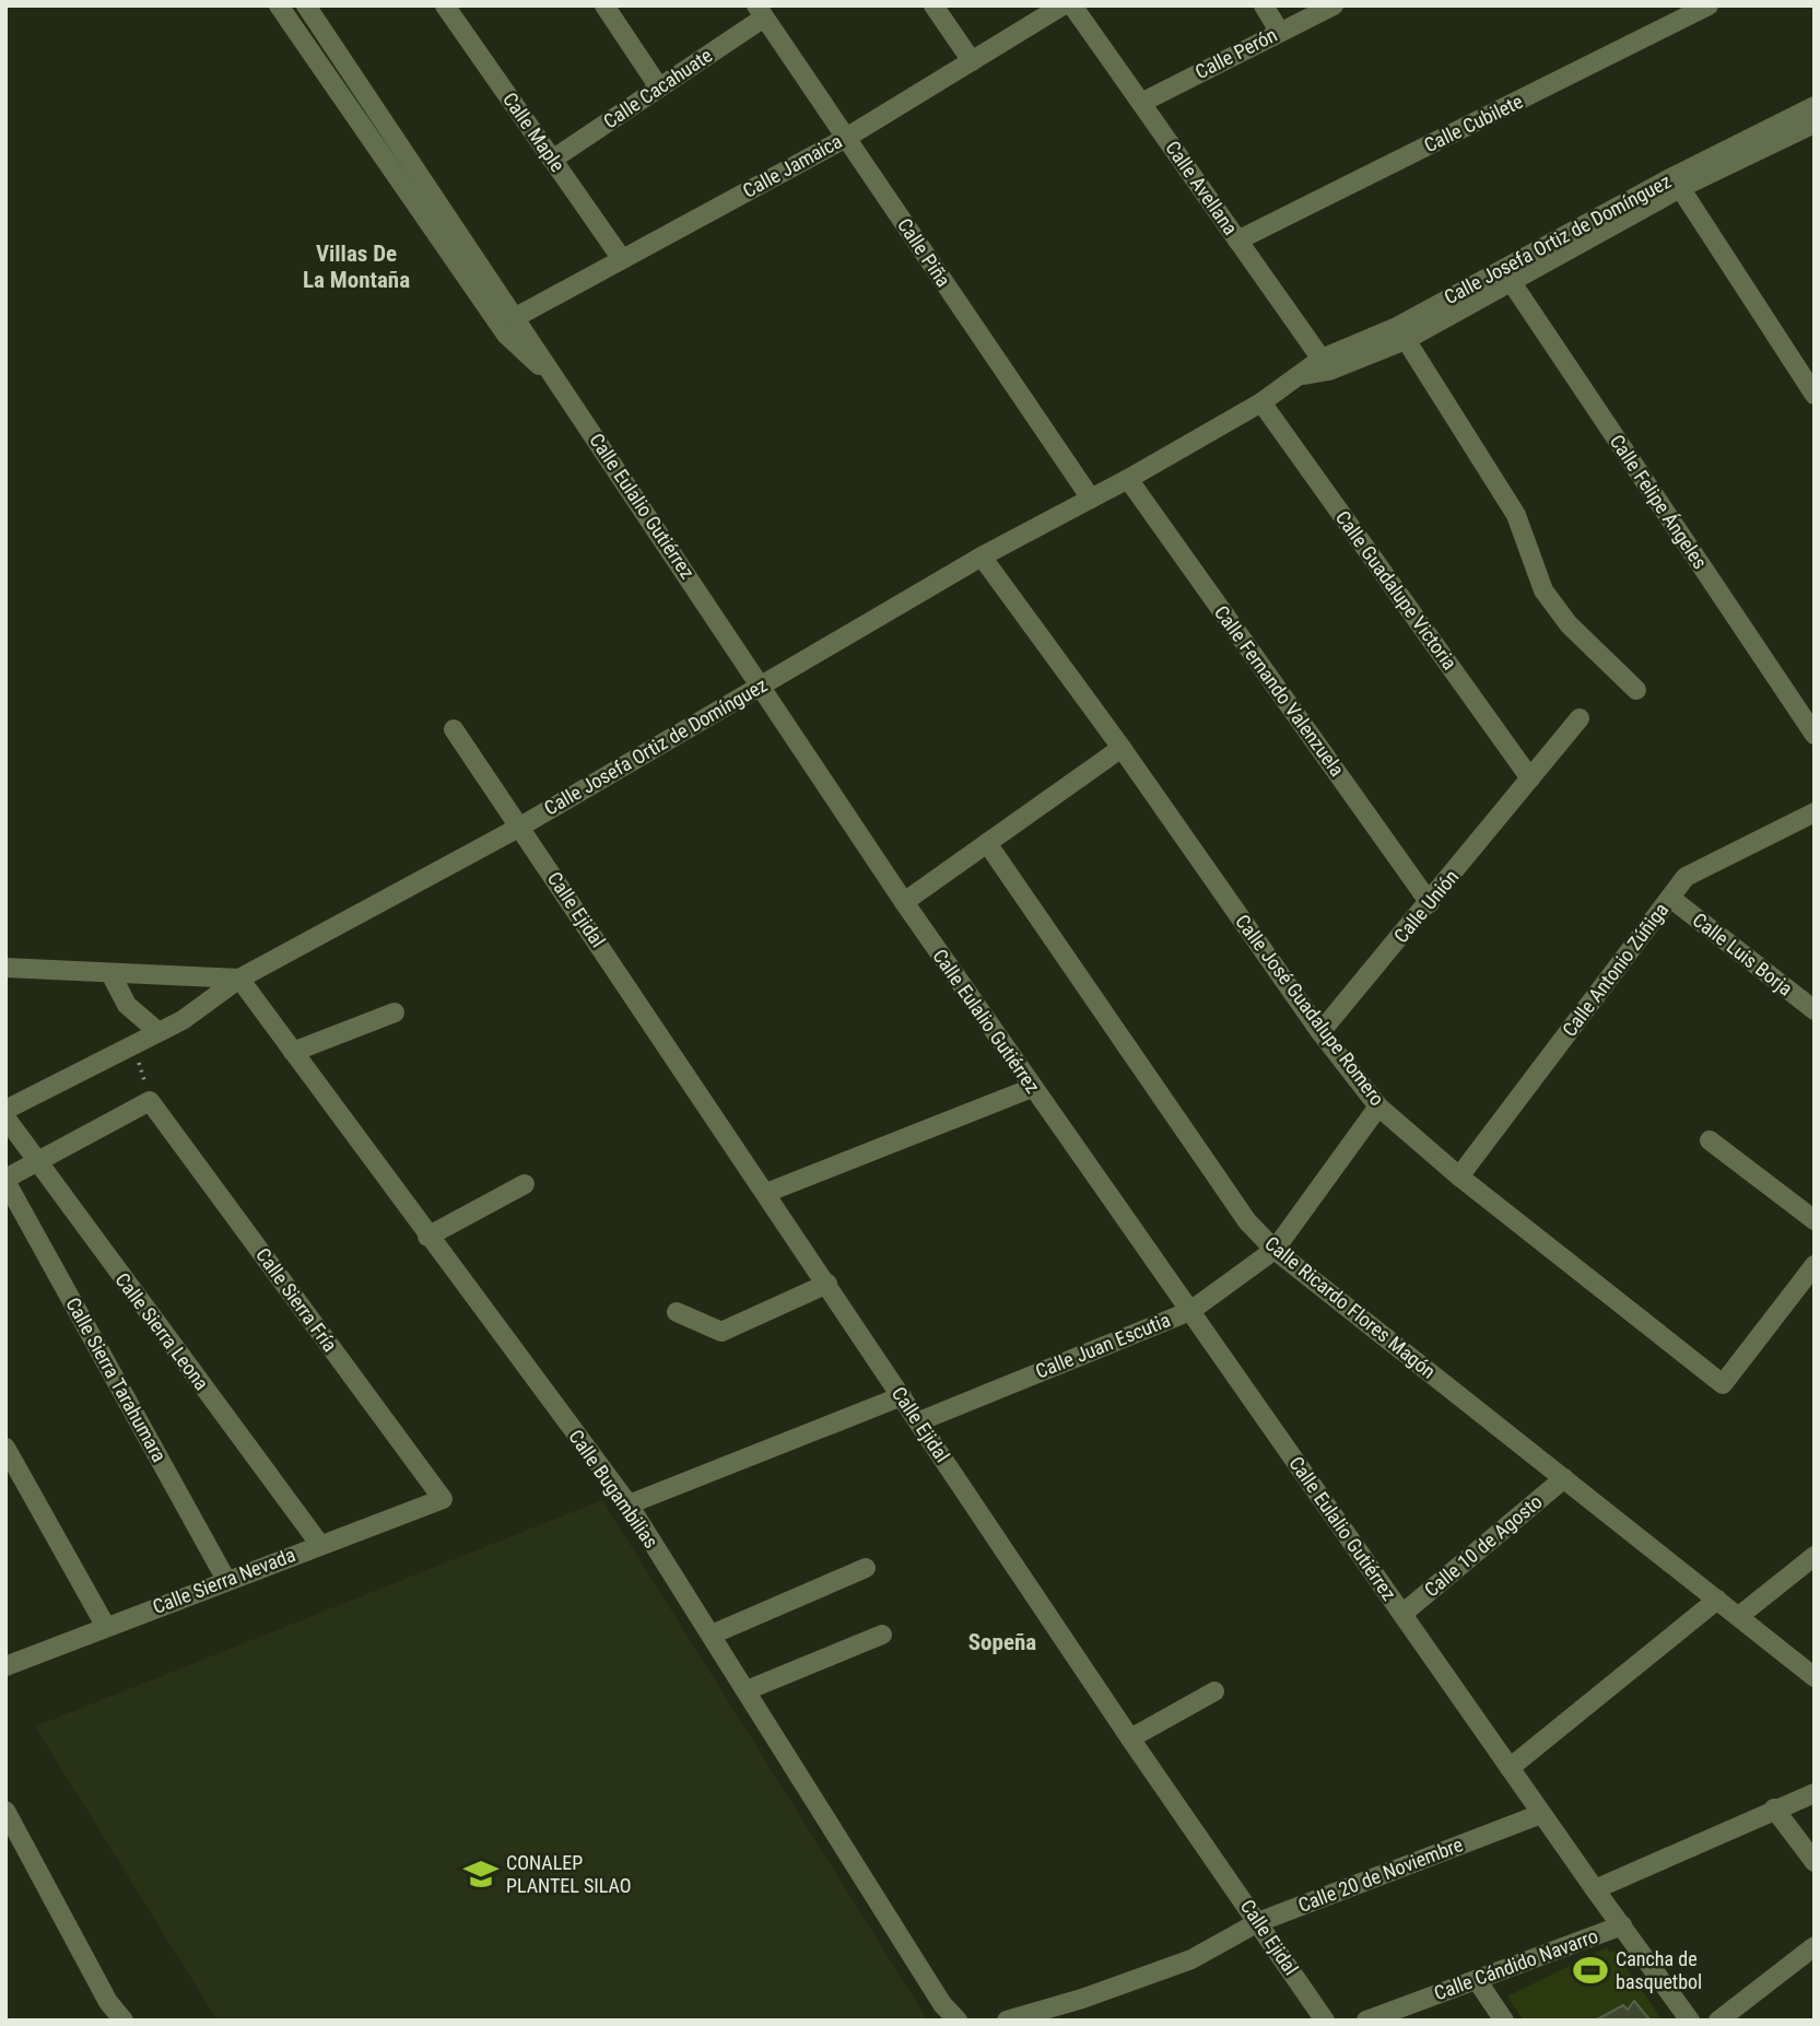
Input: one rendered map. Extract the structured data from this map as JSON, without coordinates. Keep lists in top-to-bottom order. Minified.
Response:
{"streets":{"street":["Calle Perón","Calle Cacahuate","Calle Cubilete","Calle Maple","Calle Jamaica","Calle Avellana","Calle Josefa Ortiz de Domínguez","Calle Piña","Calle Felipe Ángeles","Calle Eulalio Gutiérrez","Calle Guadalupe Victoria","Calle Fernando Valenzuela","Calle Unión","Calle Ejidal","Calle Luis Borja","Calle Antonio Zúñiga","Calle José Guadalupe Romero","Calle Sierra Fría","Calle Ricardo Flores Magón","Calle Sierra Leona","Calle Juan Escutia","Calle Sierra Tarahumara","Calle Bugambilias","Calle 10 de Agosto","Calle Sierra Nevada","Calle 20 de Noviembre","Calle Cándido Navarro"]},"crossings":[["Calle Perón","Calle Avellana"],["Calle Cacahuate","Calle Maple"],["Calle Cacahuate","Calle Piña"],["Calle Cubilete","Calle Avellana"],["Calle Maple","Calle Jamaica"],["Calle Jamaica","Calle Piña"],["Calle Jamaica","Calle Eulalio Gutiérrez"],["Calle Avellana","Calle Josefa Ortiz de Domínguez"],["Calle Josefa Ortiz de Domínguez","Calle Piña"],["Calle Josefa Ortiz de Domínguez","Calle Felipe Ángeles"],["Calle Josefa Ortiz de Domínguez","Calle Eulalio Gutiérrez"],["Calle Josefa Ortiz de Domínguez","Calle Guadalupe Victoria"],["Calle Josefa Ortiz de Domínguez","Calle Fernando Valenzuela"],["Calle Josefa Ortiz de Domínguez","Calle Ejidal"],["Calle Josefa Ortiz de Domínguez","Calle José Guadalupe Romero"],["Calle Josefa Ortiz de Domínguez","Calle Bugambilias"],["Calle Eulalio Gutiérrez","Calle Juan Escutia"],["Calle Eulalio Gutiérrez","Calle 10 de Agosto"],["Calle Eulalio Gutiérrez","Calle 20 de Noviembre"],["Calle Eulalio Gutiérrez","Calle Cándido Navarro"],["Calle Guadalupe Victoria","Calle Unión"],["Calle Fernando Valenzuela","Calle Unión"],["Calle Unión","Calle José Guadalupe Romero"],["Calle Ejidal","Calle Juan Escutia"],["Calle Ejidal","Calle 20 de Noviembre"],["Calle Luis Borja","Calle Antonio Zúñiga"],["Calle Antonio Zúñiga","Calle José Guadalupe Romero"],["Calle José Guadalupe Romero","Calle Juan Escutia"],["Calle Sierra Fría","Calle Sierra Nevada"],["Calle Ricardo Flores Magón","Calle Juan Escutia"],["Calle Ricardo Flores Magón","Calle 10 de Agosto"],["Calle Sierra Leona","Calle Sierra Nevada"],["Calle Sierra Tarahumara","Calle Sierra Nevada"]],"districts":["Villas De La Montaña","Sopeña"],"places":{"school or university":["CONALEP PLANTEL SILAO"],"sports":["Cancha de basquetbol"]}}
